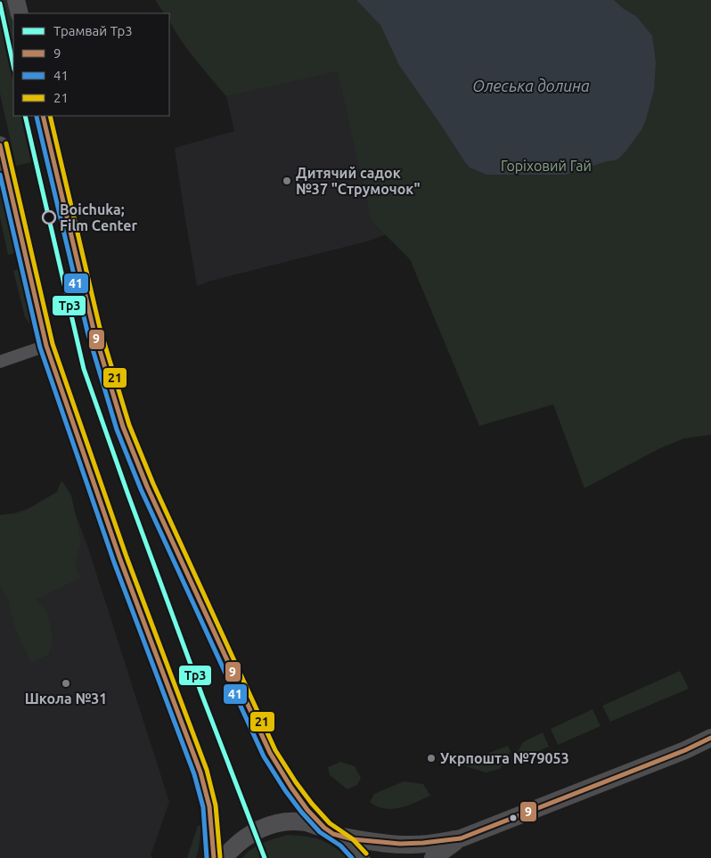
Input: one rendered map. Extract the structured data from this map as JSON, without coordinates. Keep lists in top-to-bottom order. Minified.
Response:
{"water":["Олеська долина"],"parks":["Горіховий Гай"],"places":["Дитячий садок №37 \"Струмочок\"","Boichuka; Film Center","Школа №31","Укрпошта №79053"],"lines":["tram line Тр3","transit line 9","transit line 21","transit line 41"],"legend":["Трамвай Тр3","9","41","21"]}
